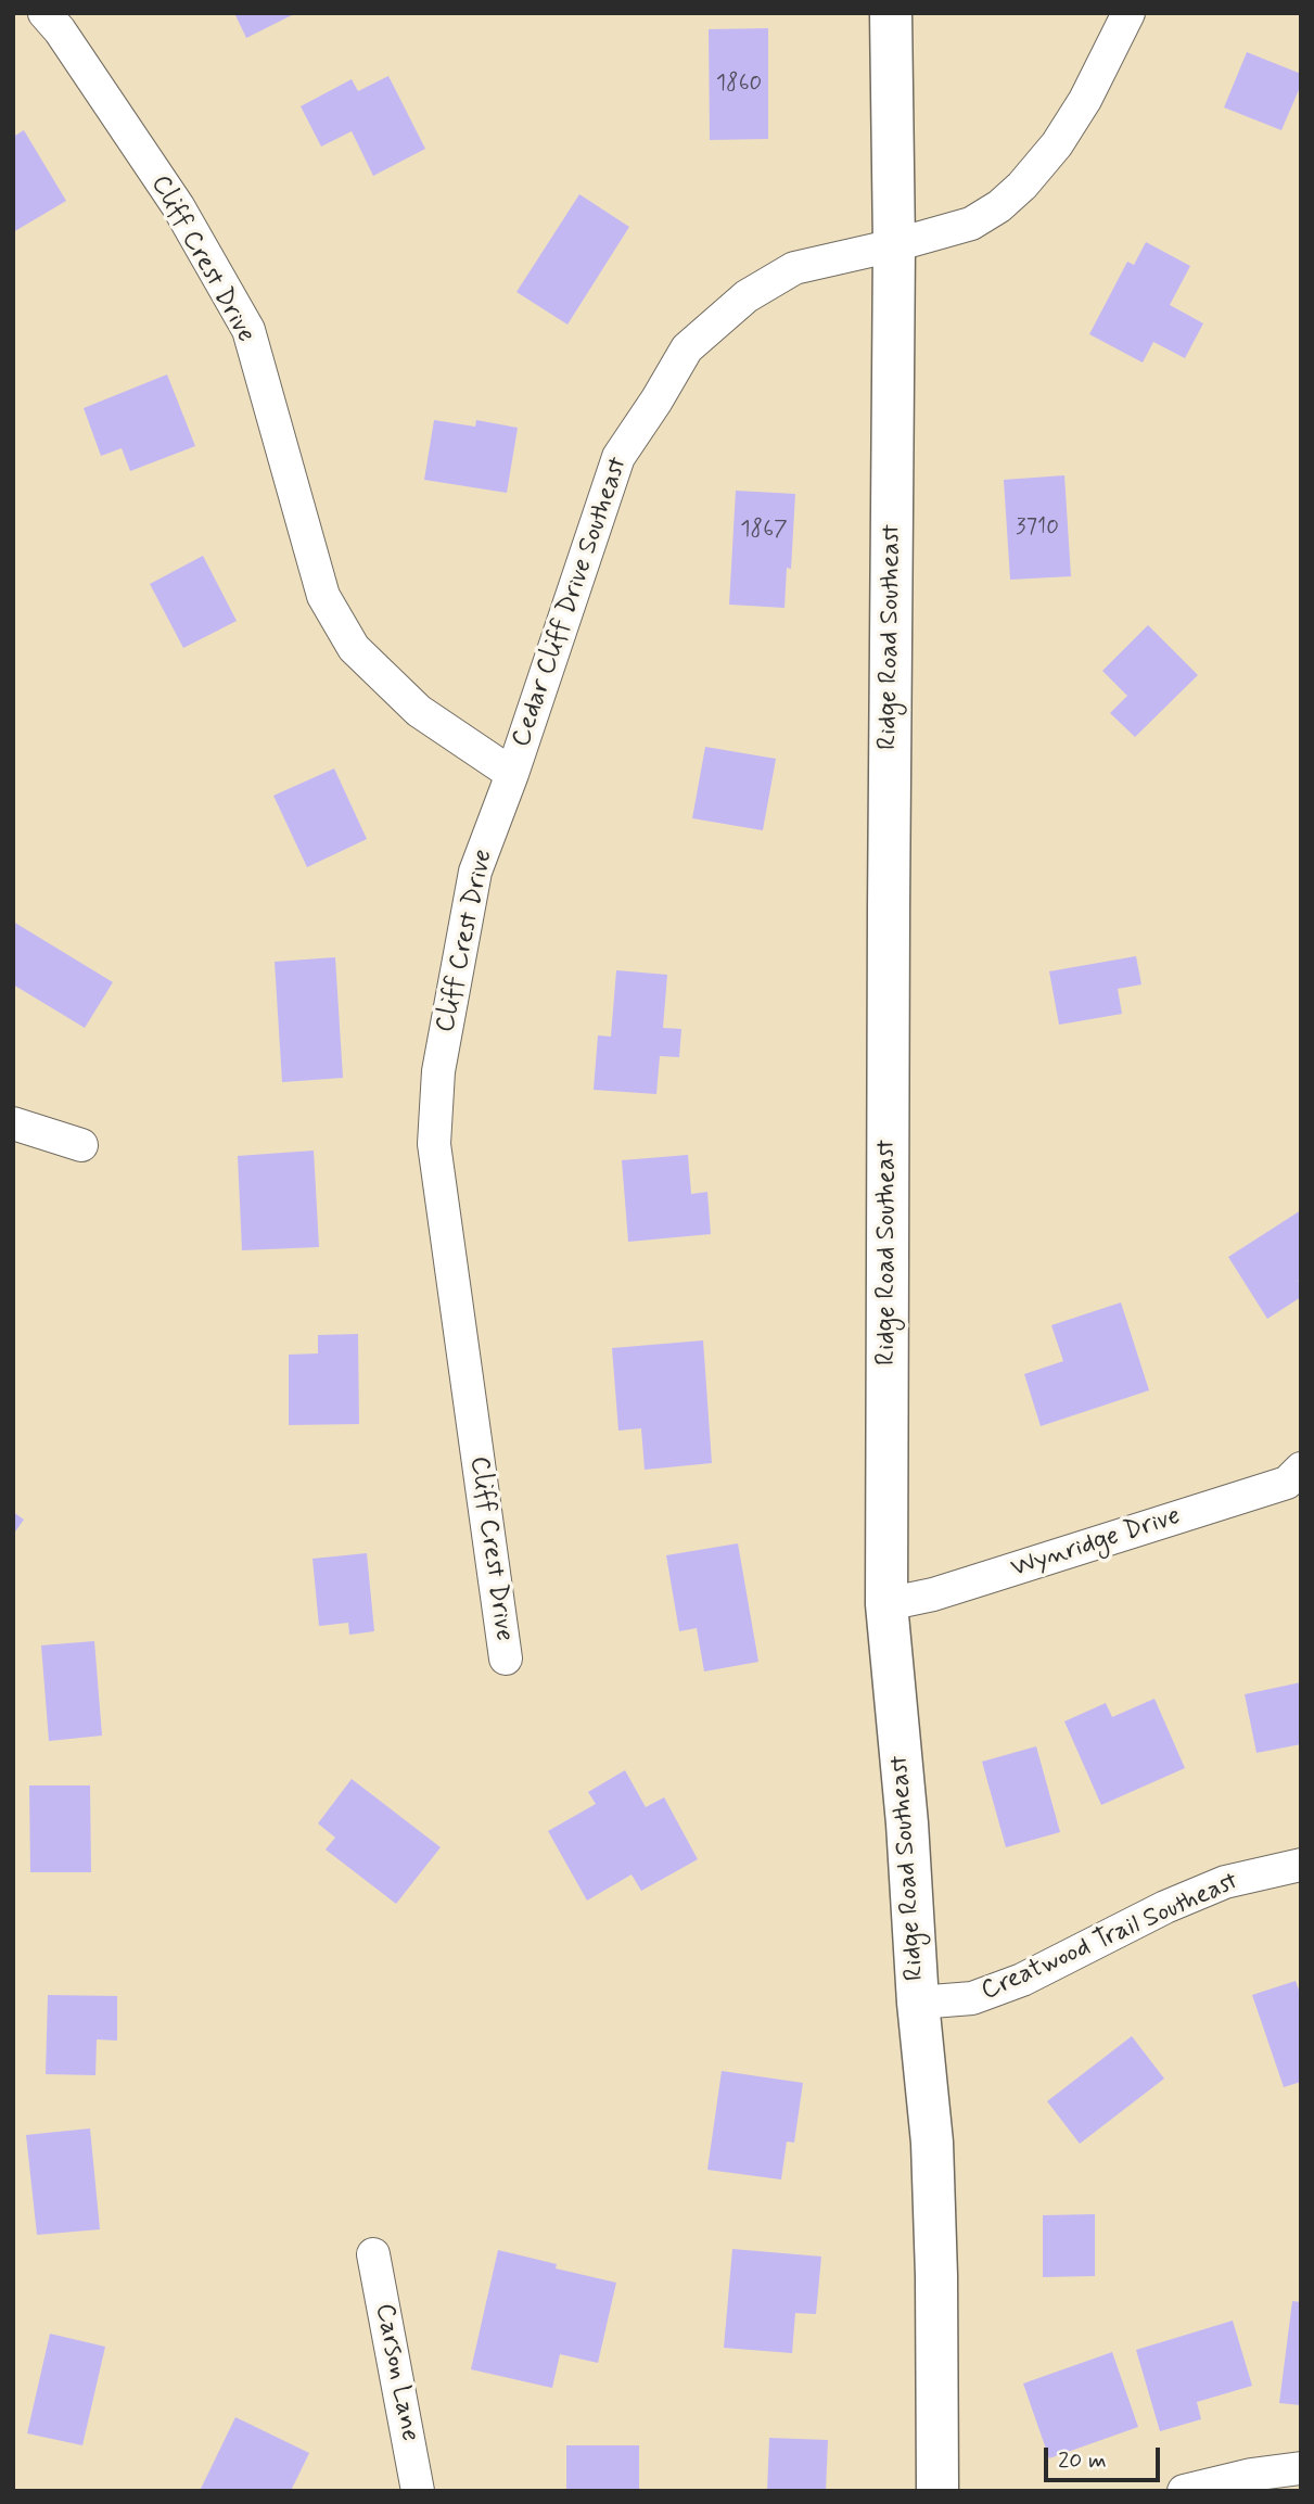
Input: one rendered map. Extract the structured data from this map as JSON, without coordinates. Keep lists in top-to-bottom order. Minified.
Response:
{"streets":{"street":["Cliff Crest Drive","Cedar Cliff Drive Southeast","Ridge Road Southeast","Wynridge Drive","Creatwood Trail Southeast","Carson Lane"]},"crossings":[["Cliff Crest Drive","Cedar Cliff Drive Southeast"],["Cedar Cliff Drive Southeast","Ridge Road Southeast"],["Ridge Road Southeast","Wynridge Drive"],["Ridge Road Southeast","Creatwood Trail Southeast"]],"house_numbers":["1860","3710","1867"],"scale_bar":"20 m"}
